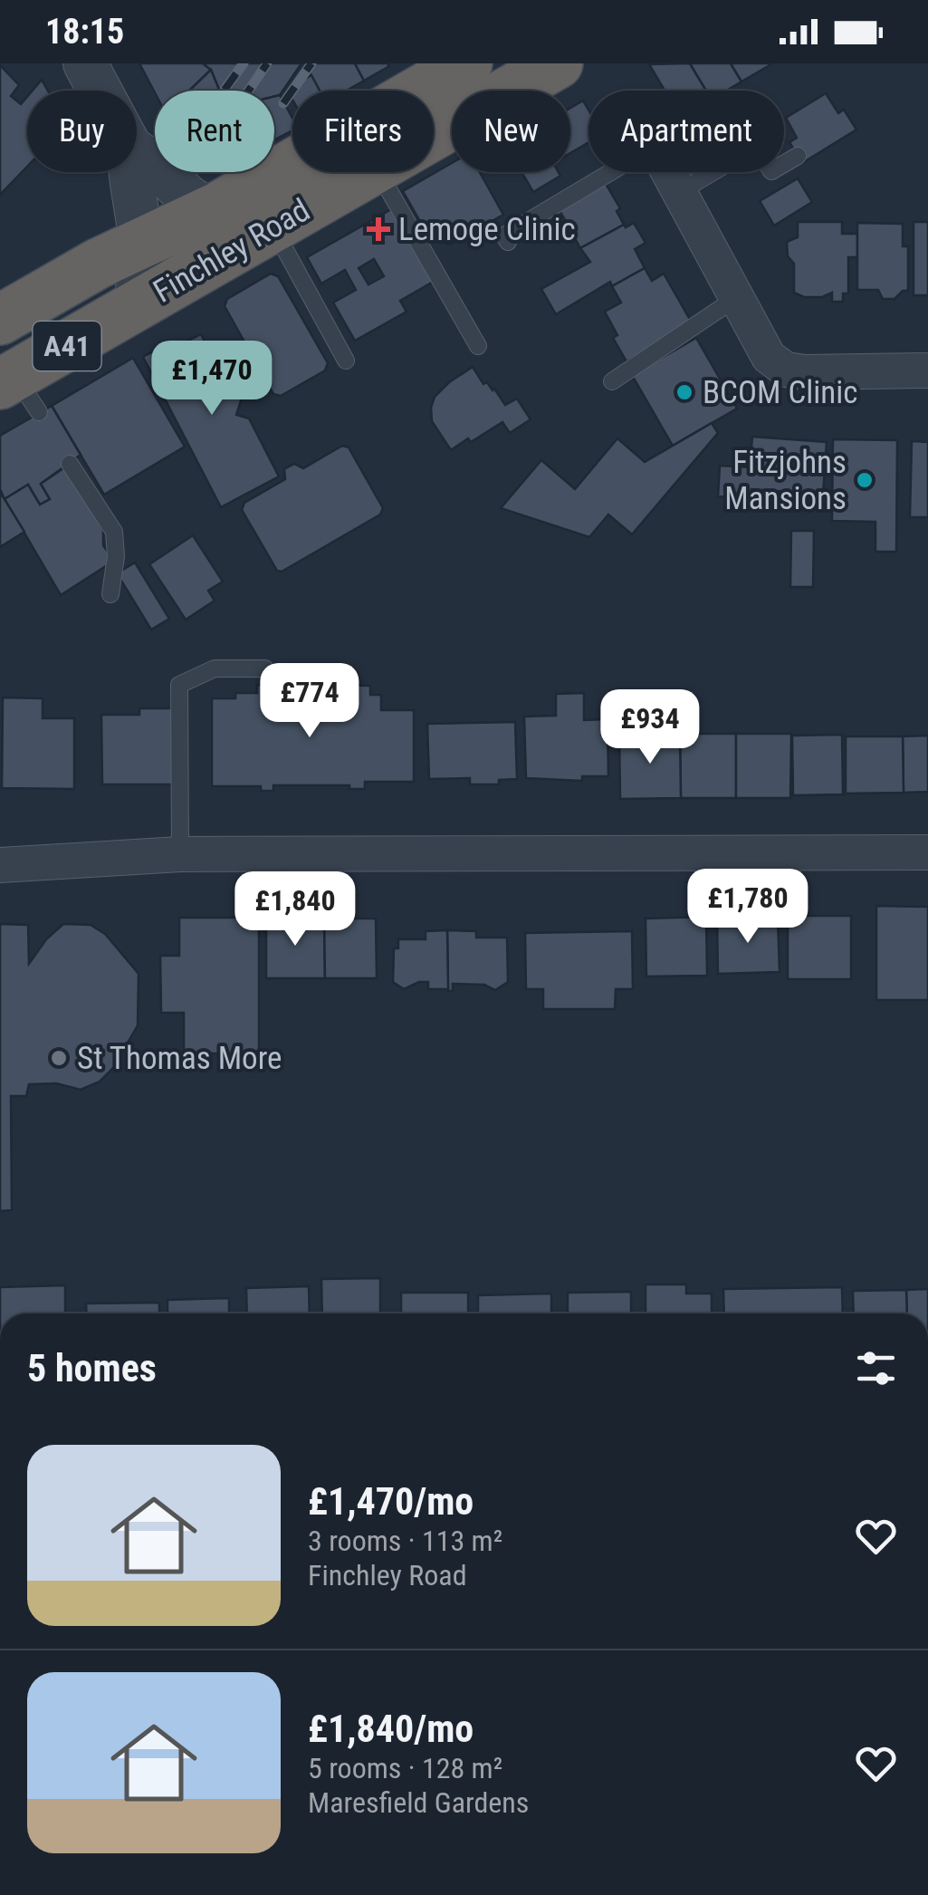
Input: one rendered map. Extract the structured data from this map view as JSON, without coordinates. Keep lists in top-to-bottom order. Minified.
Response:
{"streets":{"highway":["Finchley Road","A41"]},"places":{"health":["Lemoge Clinic"],"other":["BCOM Clinic","Fitzjohns Mansions","St Thomas More"]},"page":{"status":"18:15","chip":["Buy","Rent","Filters","New","Apartment"],"price":["£1,470","£774","£934","£1,780","£1,840"],"heading":"5 homes","list":[{"name":"£1,470/mo","note":"3 rooms · 113 m² · Finchley Road"},{"name":"£1,840/mo","note":"5 rooms · 128 m² · Maresfield Gardens"}]}}
